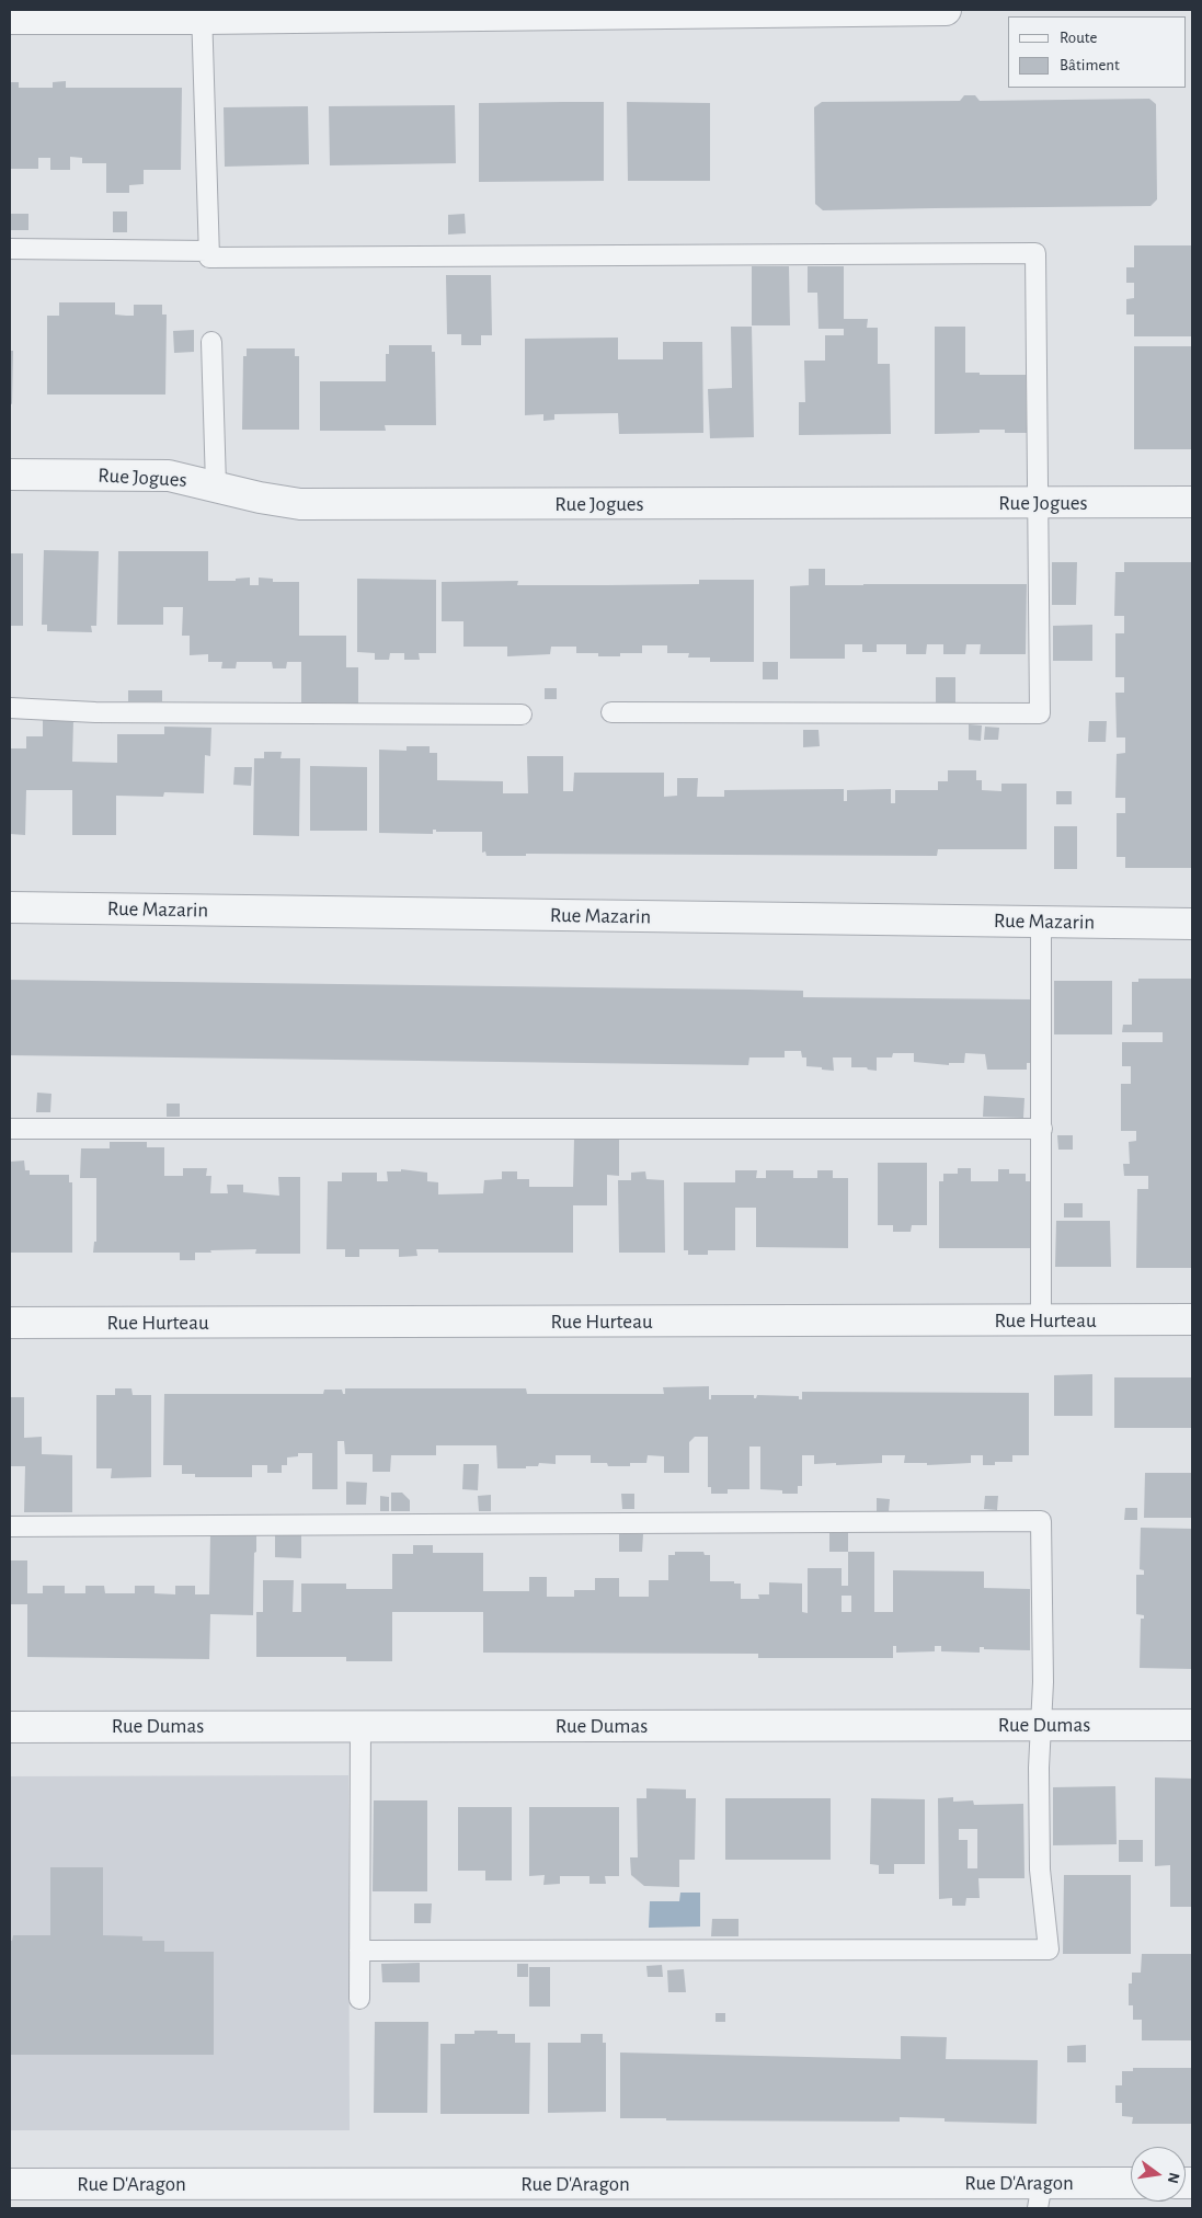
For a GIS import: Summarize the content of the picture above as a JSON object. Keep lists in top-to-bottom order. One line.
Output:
{"streets":{"street":["Rue Jogues","Rue Mazarin","Rue Hurteau","Rue Dumas","Rue D'Aragon"]},"legend":["Route","Bâtiment"],"north":"right"}
